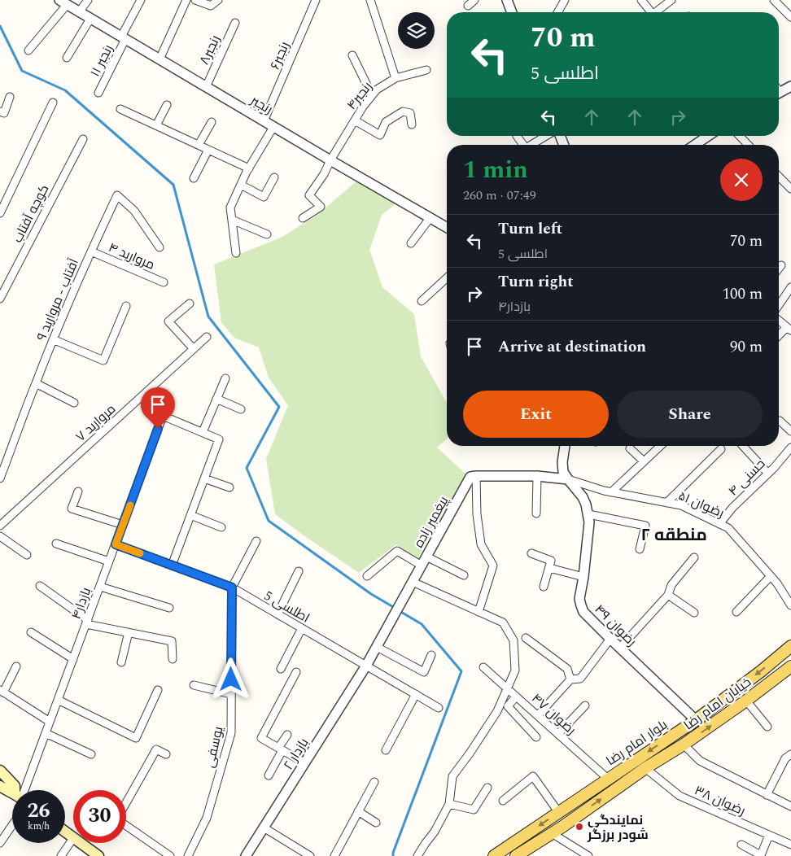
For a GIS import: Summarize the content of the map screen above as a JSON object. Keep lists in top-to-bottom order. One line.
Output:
{"streets":{"main road":["خیابان امام رضا","بلوار امام رضا"],"street":["رنجبر۸","رنجبر۶","رنجبر ۱۱","رنجبر۴","رنجبر","کوچه آفتاب","مروارید ۴","آفتاب - مروارید ۹","مروارید ۷","حسنی ۴","رضوان ۵۱","پیغمبر زاده","بازدار۴","اطلسی 5","رضوان ۴۹","رضوان ۴۷","یوسفی","بازدار ۲","رضوان ۳۸"]},"crossings":[["رنجبر۸","رنجبر"],["رنجبر۶","رنجبر"],["رنجبر ۱۱","رنجبر"],["رنجبر۴","رنجبر"],["مروارید ۴","آفتاب - مروارید ۹"],["حسنی ۴","رضوان ۵۱"],["رضوان ۵۱","رضوان ۴۹"],["پیغمبر زاده","اطلسی 5"],["پیغمبر زاده","بازدار ۲"],["بازدار۴","اطلسی 5"],["اطلسی 5","یوسفی"],["اطلسی 5","بازدار ۲"],["رضوان ۴۹","بلوار امام رضا"],["خیابان امام رضا","رضوان ۳۸"],["رضوان ۴۷","بلوار امام رضا"]],"one_way":["خیابان امام رضا","بلوار امام رضا"],"districts":["منطقه ۲"],"places":["نمایندگی شودر برزگر"],"page":{"turn":["70 m","اطلسی 5"],"heading":["1 min","260 m · 07:49"],"list":[{"name":"Turn left","note":"اطلسی 5","value":"70 m"},{"name":"Turn right","note":"بازدار۴","value":"100 m"},{"name":"Arrive at destination","value":"90 m"}],"buttons":["Exit","Share"],"speed":"26 km/h","limit":"30"}}
